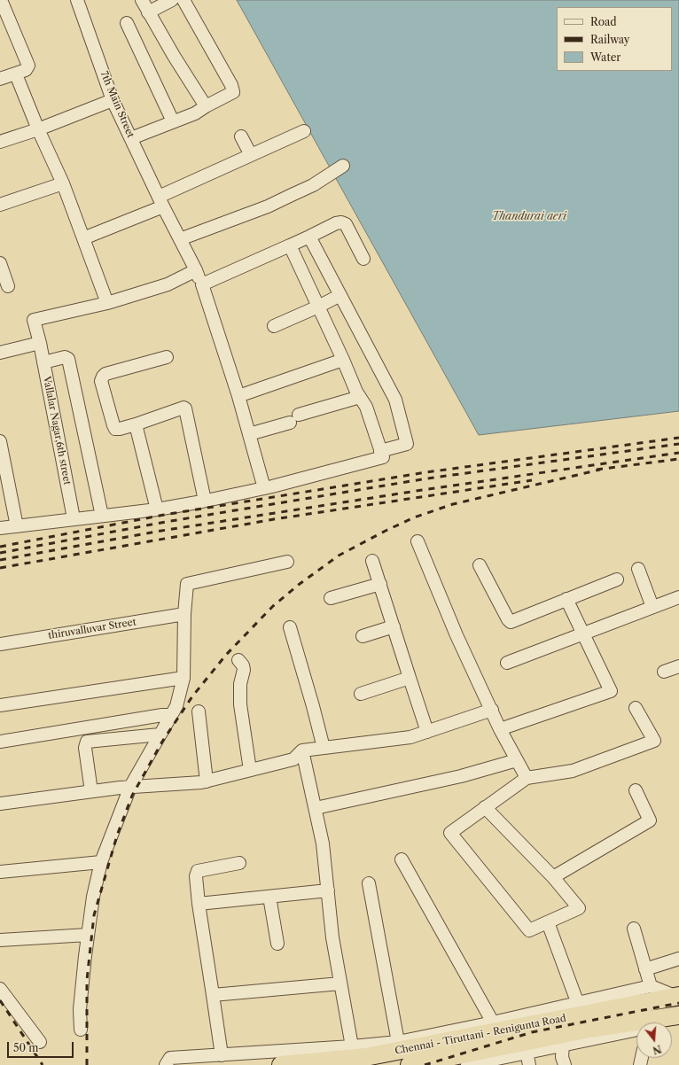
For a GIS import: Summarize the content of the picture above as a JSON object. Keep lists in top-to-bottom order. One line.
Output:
{"streets":{"highway":["Chennai - Tiruttani - Renigunta Road"],"street":["7th Main Street","Vallalar Nagar,6th street","thiruvalluvar Street"]},"water":["Thandurai aeri"],"legend":["Road","Railway","Water"],"scale_bar":"50 m","north":"bottom"}
